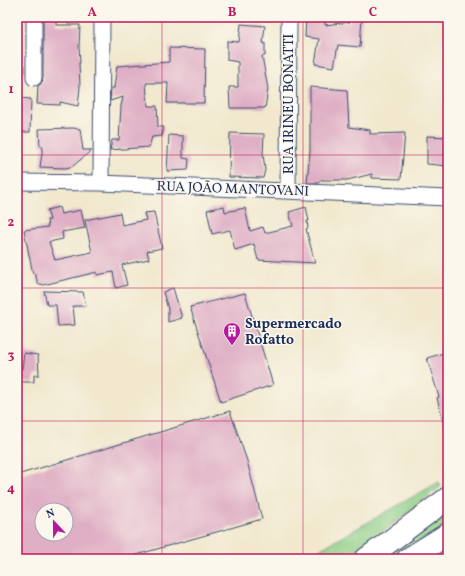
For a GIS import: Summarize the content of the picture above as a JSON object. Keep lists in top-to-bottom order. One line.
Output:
{"streets":{"street":["RUA IRINEU BONATTI","RUA JOÃO MANTOVANI"]},"crossings":[["RUA IRINEU BONATTI","RUA JOÃO MANTOVANI"]],"places":{"building":["Supermercado Rofatto"]},"north":"top","grid":{"columns":["A","B","C"],"rows":["1","2","3","4"]}}
